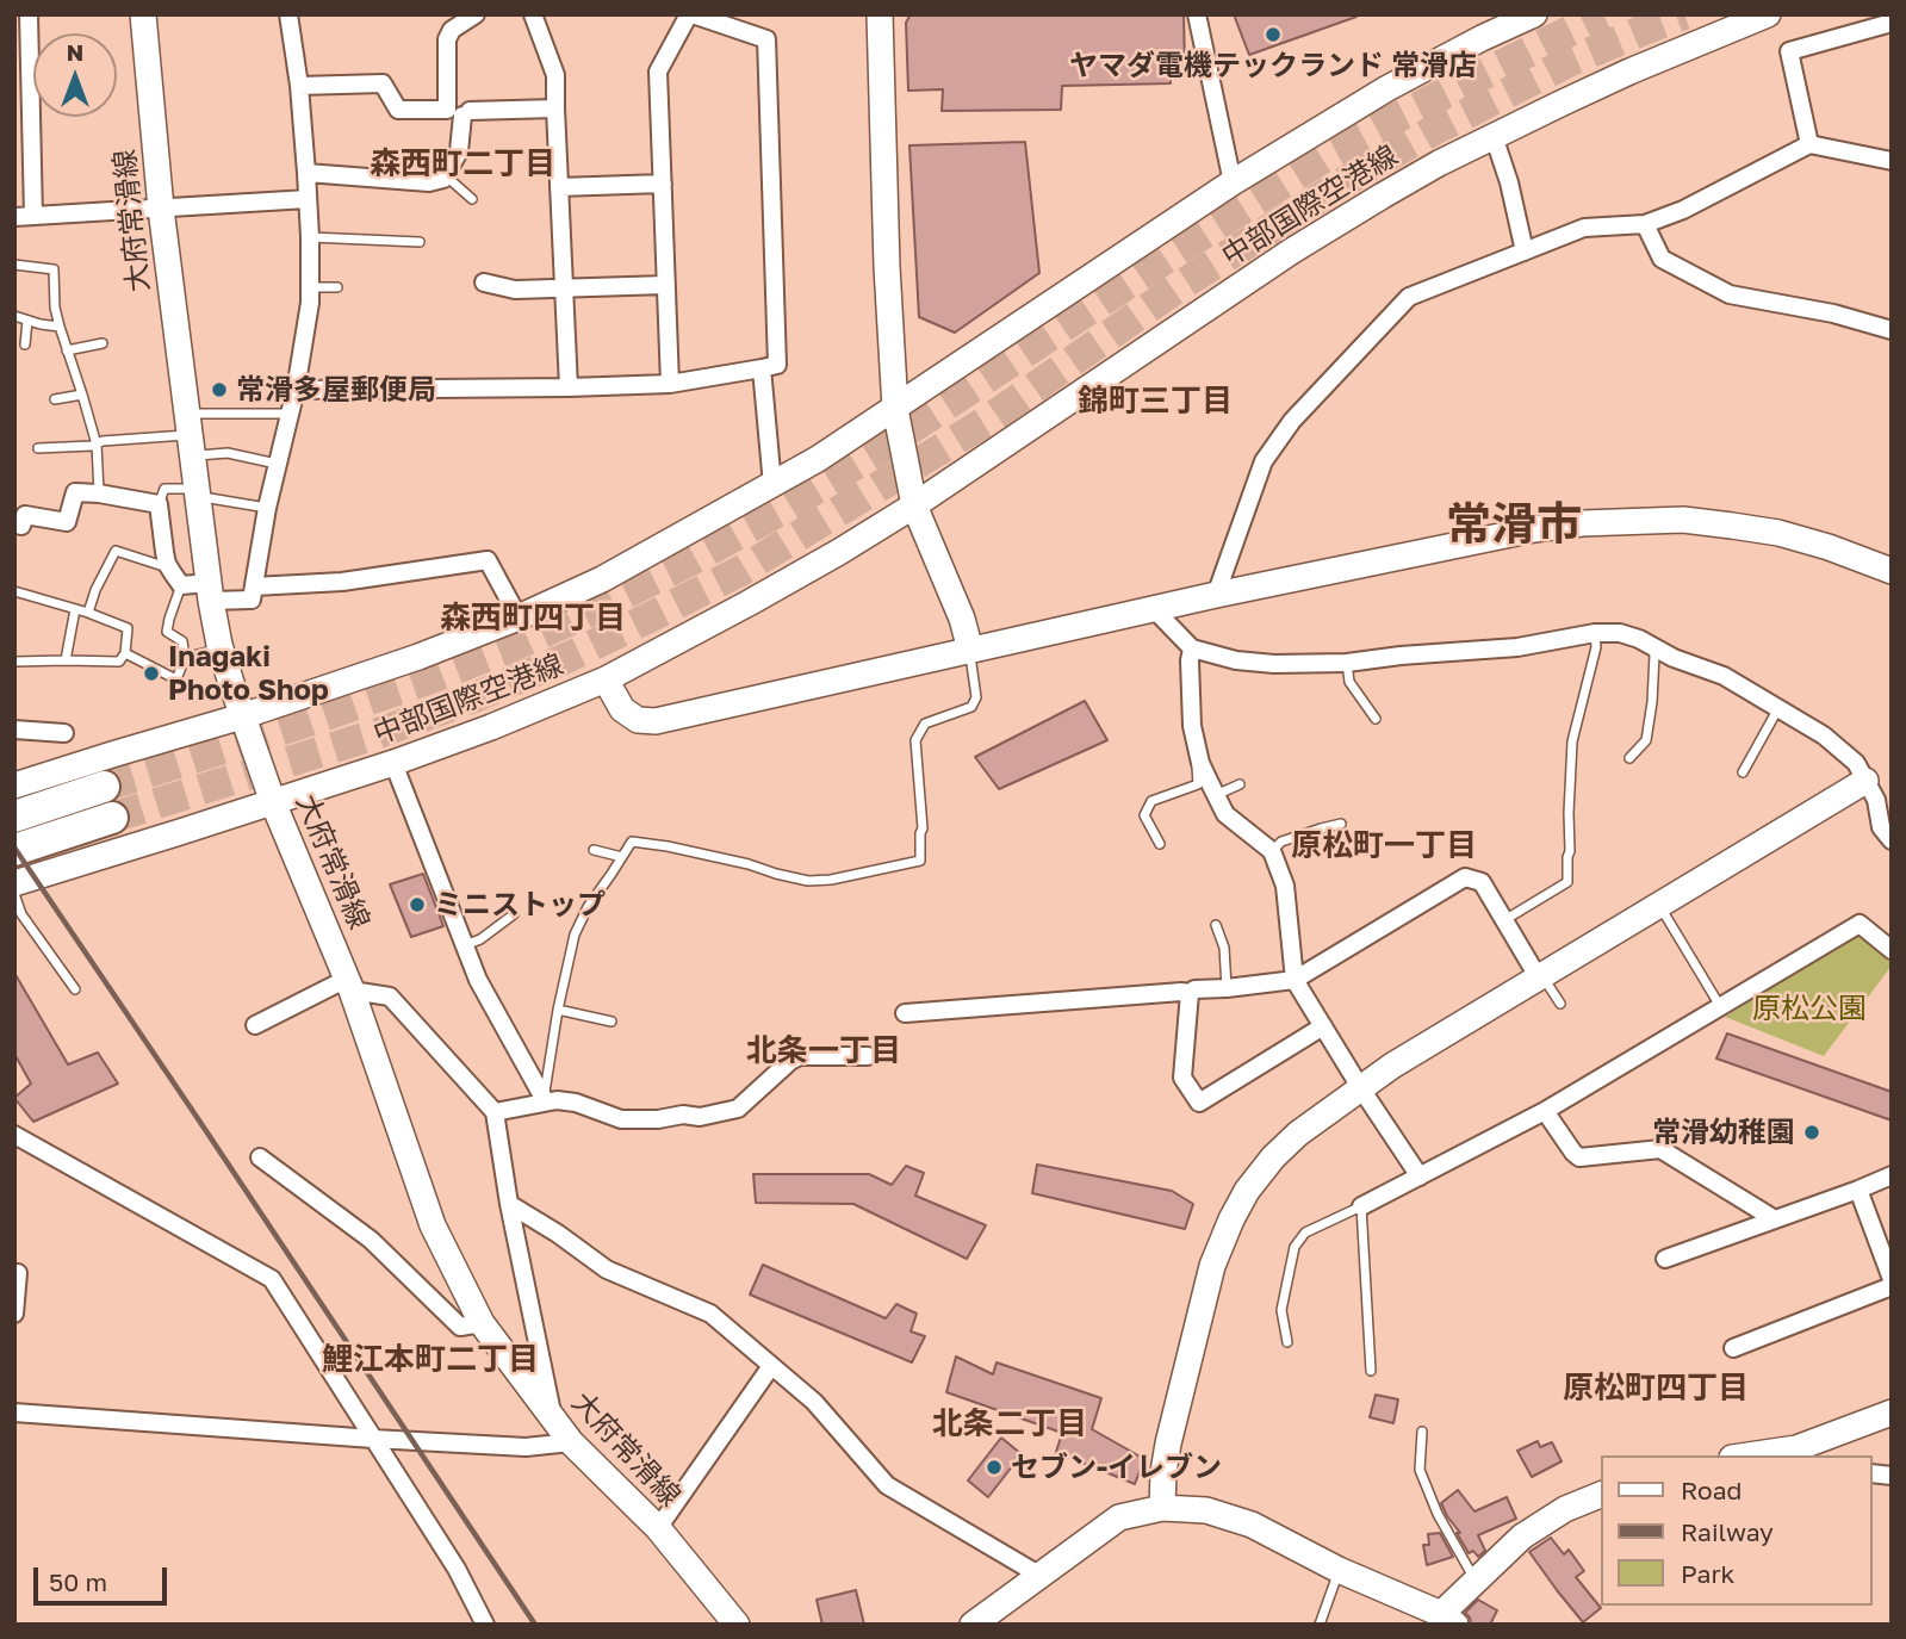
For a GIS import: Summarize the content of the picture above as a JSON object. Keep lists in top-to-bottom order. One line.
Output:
{"streets":{"main road":["中部国際空港線","大府常滑線"]},"crossings":[["中部国際空港線","大府常滑線"]],"districts":["森西町二丁目","錦町三丁目","常滑市","森西町四丁目","原松町一丁目","北条一丁目","鯉江本町二丁目","原松町四丁目","北条二丁目"],"parks":["原松公園"],"places":["ヤマダ電機テックランド 常滑店","常滑多屋郵便局","Inagaki Photo Shop","ミニストップ","常滑幼稚園","セブン-イレブン"],"legend":["Road","Railway","Park"],"scale_bar":"50 m","north":"top"}
